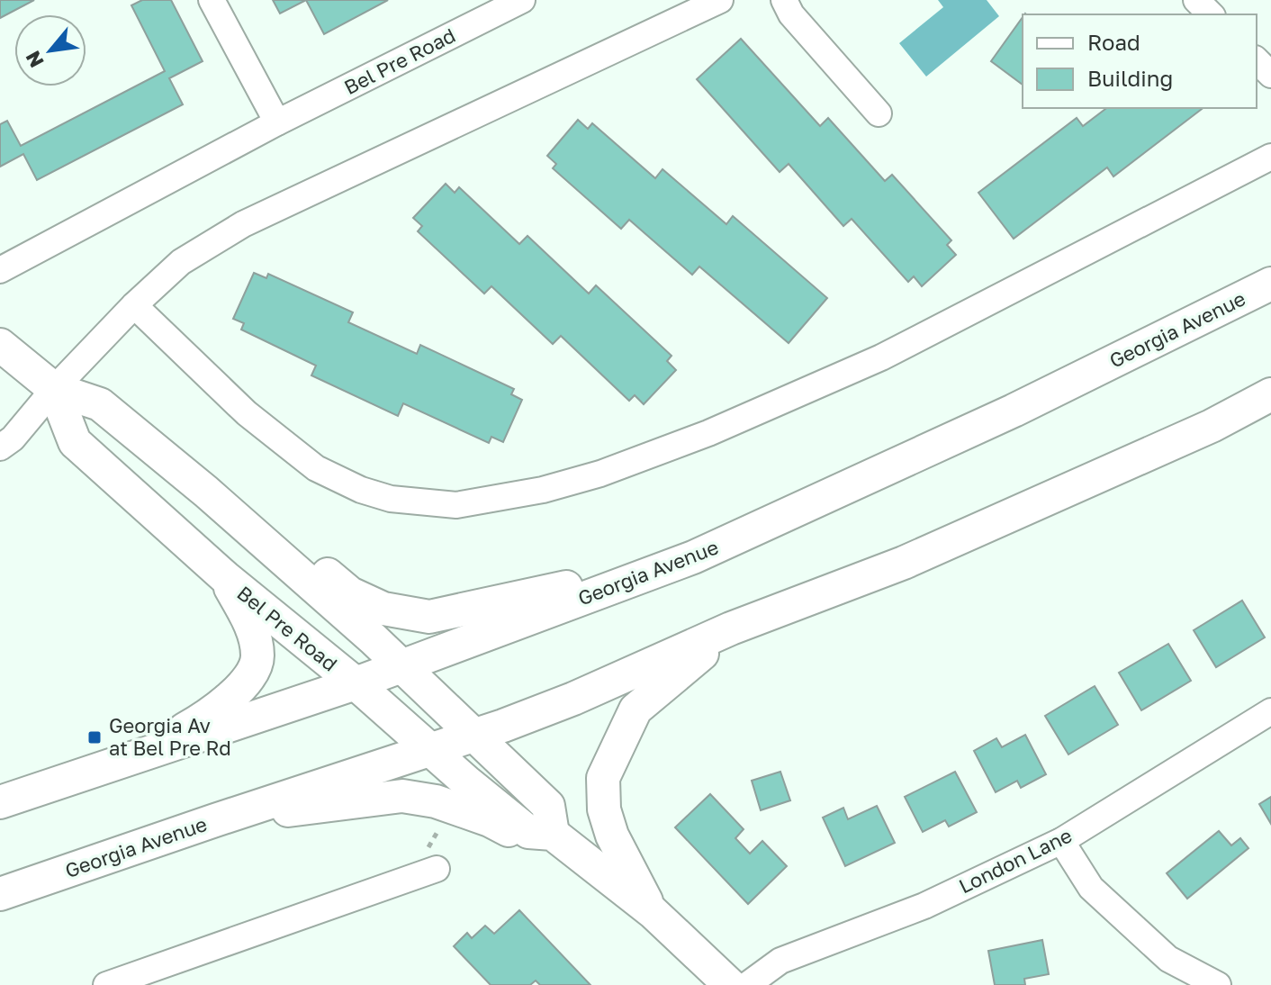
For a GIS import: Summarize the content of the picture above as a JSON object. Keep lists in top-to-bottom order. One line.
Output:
{"streets":{"main road":["Bel Pre Road","Georgia Avenue"],"street":["London Lane"]},"crossings":[["Bel Pre Road","Georgia Avenue"]],"places":{"transit":["Georgia Av at Bel Pre Rd"]},"legend":["Road","Building"],"north":"bottom left"}
